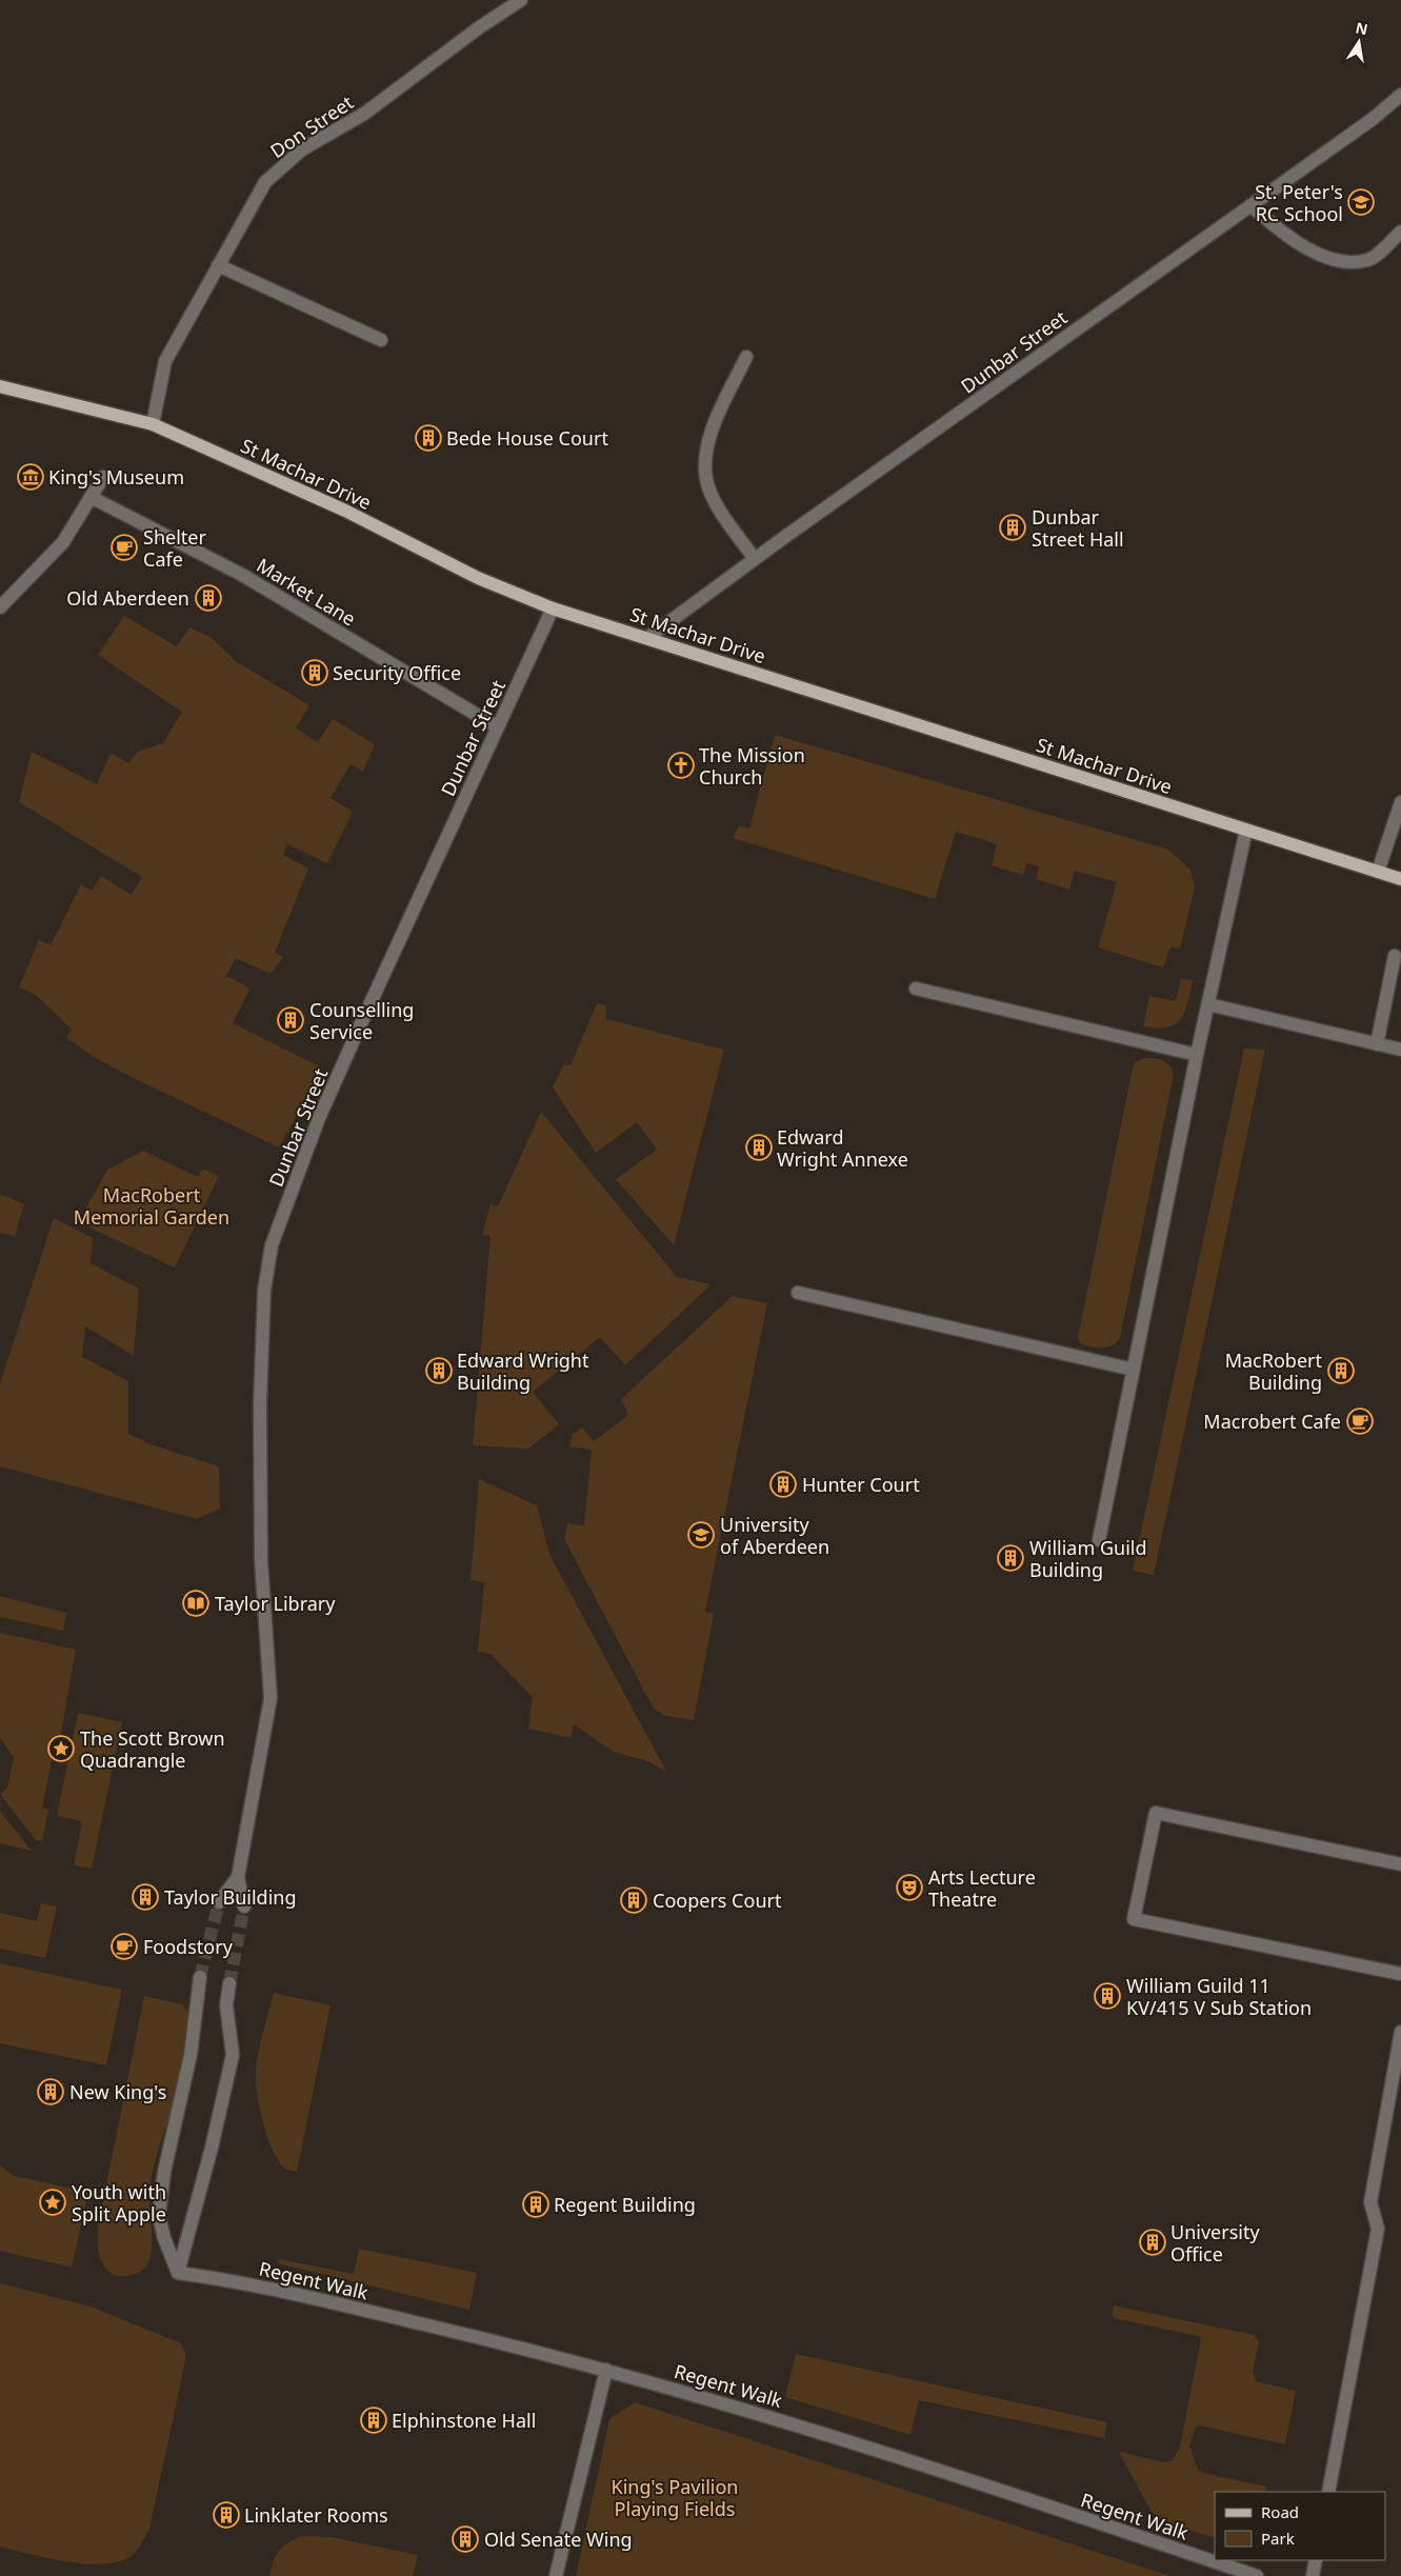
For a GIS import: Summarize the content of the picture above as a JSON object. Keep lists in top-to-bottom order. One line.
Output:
{"streets":{"main road":["St Machar Drive"],"street":["Don Street","Dunbar Street","Market Lane","Regent Walk"]},"crossings":[["Don Street","St Machar Drive"],["Dunbar Street","St Machar Drive"],["Dunbar Street","Market Lane"]],"parks":["MacRobert Memorial Garden","King's Pavilion Playing Fields"],"places":{"school or university":["St. Peter's RC School","University of Aberdeen"],"building":["Bede House Court","Dunbar Street Hall","Old Aberdeen","Security Office","Counselling Service","Edward Wright Annexe","Edward Wright Building","MacRobert Building","Hunter Court","William Guild Building","Taylor Building","Coopers Court","William Guild 11 KV/415 V Sub Station","New King's","Regent Building","University Office","Elphinstone Hall","Linklater Rooms","Old Senate Wing"],"museum":["King's Museum"],"cafe":["Shelter Cafe","Macrobert Cafe","Foodstory"],"church":["The Mission Church"],"library":["Taylor Library"],"place":["The Scott Brown Quadrangle","Youth with Split Apple"],"theatre":["Arts Lecture Theatre"]},"legend":["Road","Park"],"north":"top"}
